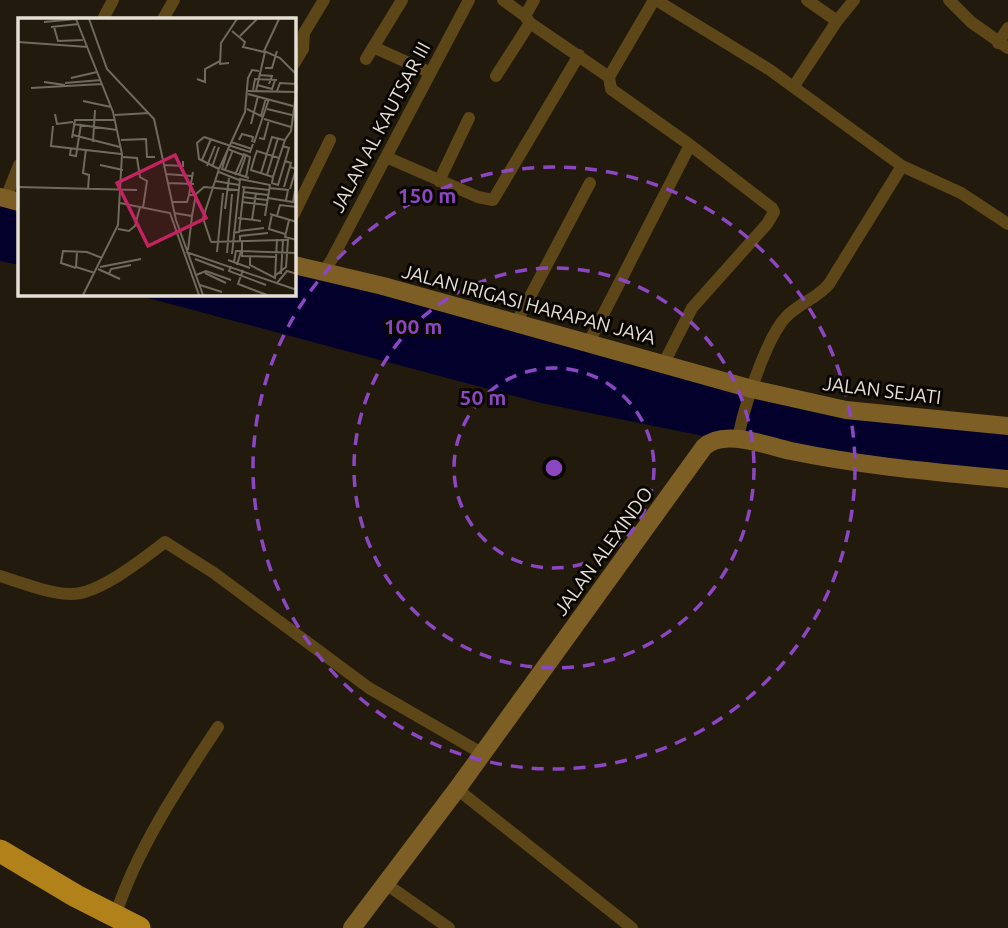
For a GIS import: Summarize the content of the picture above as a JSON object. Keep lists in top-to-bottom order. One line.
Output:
{"streets":{"street":["JALAN AL KAUTSAR III","JALAN IRIGASI HARAPAN JAYA","JALAN SEJATI","JALAN ALEXINDO"]},"crossings":[["JALAN AL KAUTSAR III","JALAN IRIGASI HARAPAN JAYA"],["JALAN IRIGASI HARAPAN JAYA","JALAN SEJATI"]],"rings":["150 m","100 m","50 m"]}
